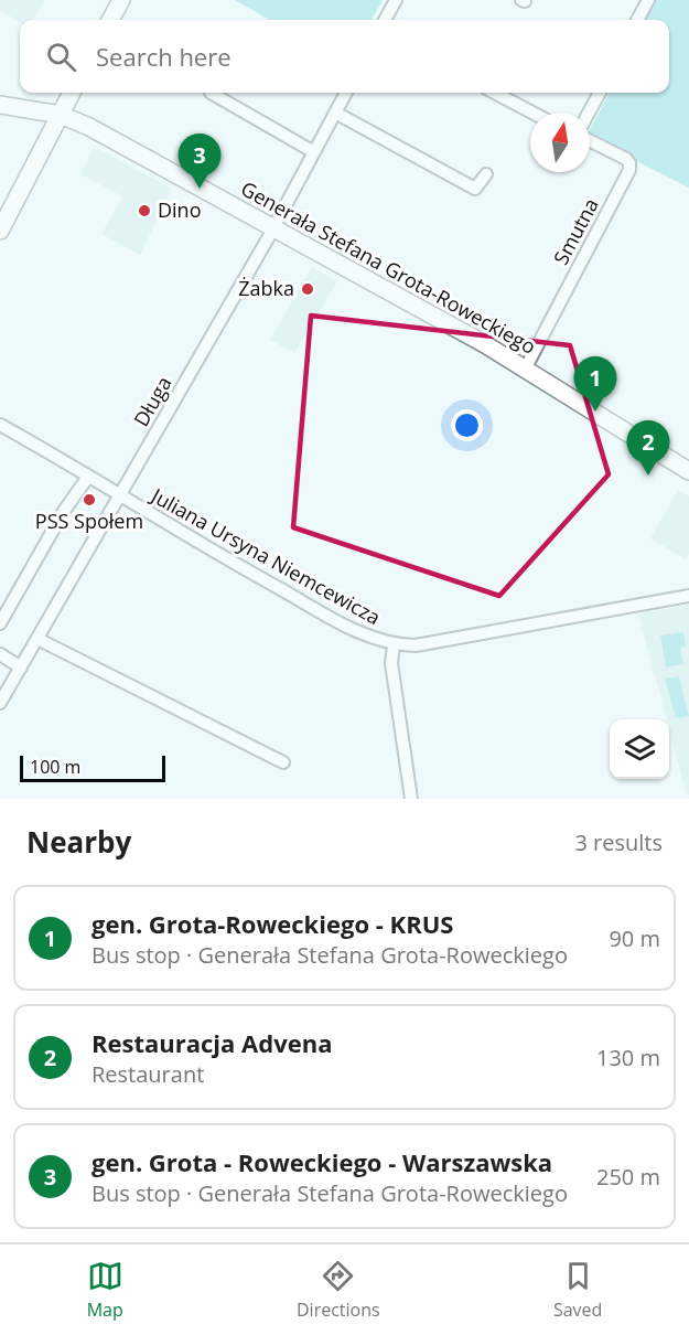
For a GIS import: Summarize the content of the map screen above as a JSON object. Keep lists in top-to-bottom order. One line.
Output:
{"streets":{"street":["Smutna","Generała Stefana Grota-Roweckiego","Długa","Juliana Ursyna Niemcewicza"]},"crossings":[["Smutna","Generała Stefana Grota-Roweckiego"],["Generała Stefana Grota-Roweckiego","Długa"],["Długa","Juliana Ursyna Niemcewicza"]],"places":["Dino","Żabka","PSS Społem"],"scale_bar":"100 m","north":"top","page":{"search":"Search here","pins":["3","1","2"],"scale":"100 m","heading":["Nearby","3 results"],"list":[{"mark":"1","name":"gen. Grota-Roweckiego - KRUS","note":"Bus stop · Generała Stefana Grota-Roweckiego","value":"90 m"},{"mark":"2","name":"Restauracja Advena","note":"Restaurant","value":"130 m"},{"mark":"3","name":"gen. Grota - Roweckiego - Warszawska","note":"Bus stop · Generała Stefana Grota-Roweckiego","value":"250 m"}],"nav":["Map","Directions","Saved"]}}
